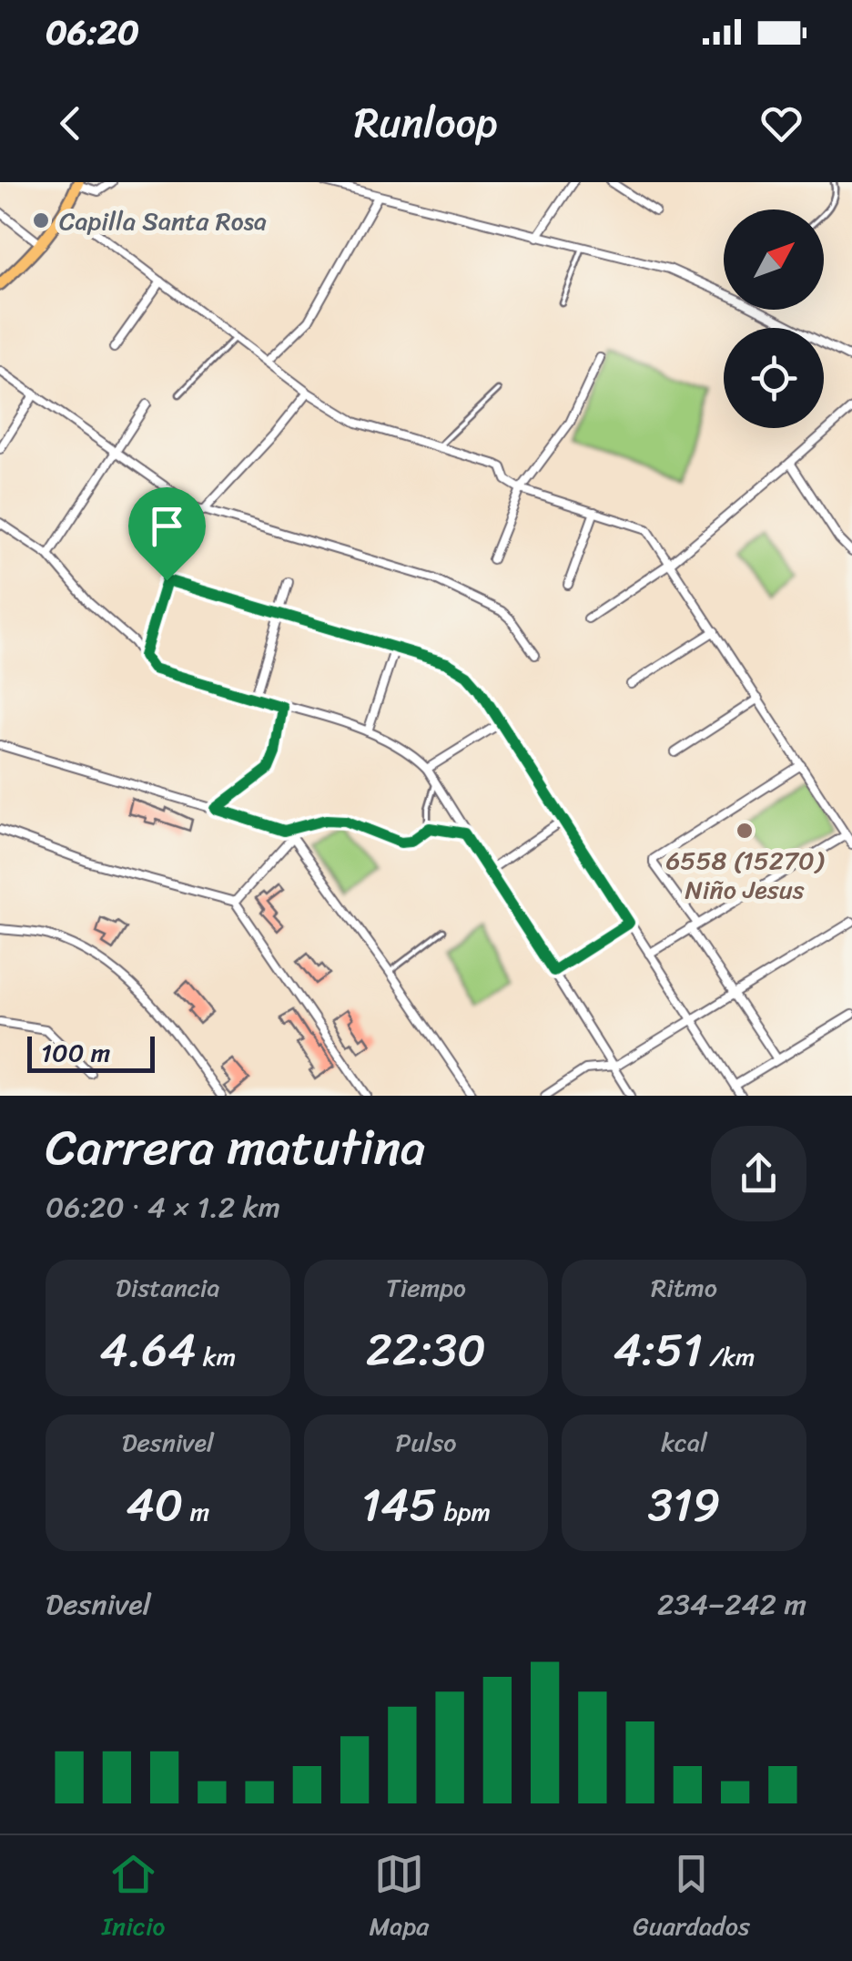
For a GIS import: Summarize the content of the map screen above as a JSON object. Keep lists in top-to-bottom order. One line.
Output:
{"places":["Capilla Santa Rosa","6558 (15270) Niño Jesus"],"scale_bar":"100 m","north":"top right","page":{"status":"06:20","header":"Runloop","scale":"100 m","heading":["Carrera matutina","06:20 · 4 × 1.2 km"],"stats":[["Distancia","4.64 km"],["Tiempo","22:30"],["Ritmo","4:51 /km"],["Desnivel","40 m"],["Pulso","145 bpm"],["kcal","319"]],"chart":["Desnivel","234–242 m"],"tabs":["Inicio","Mapa","Guardados"]}}
